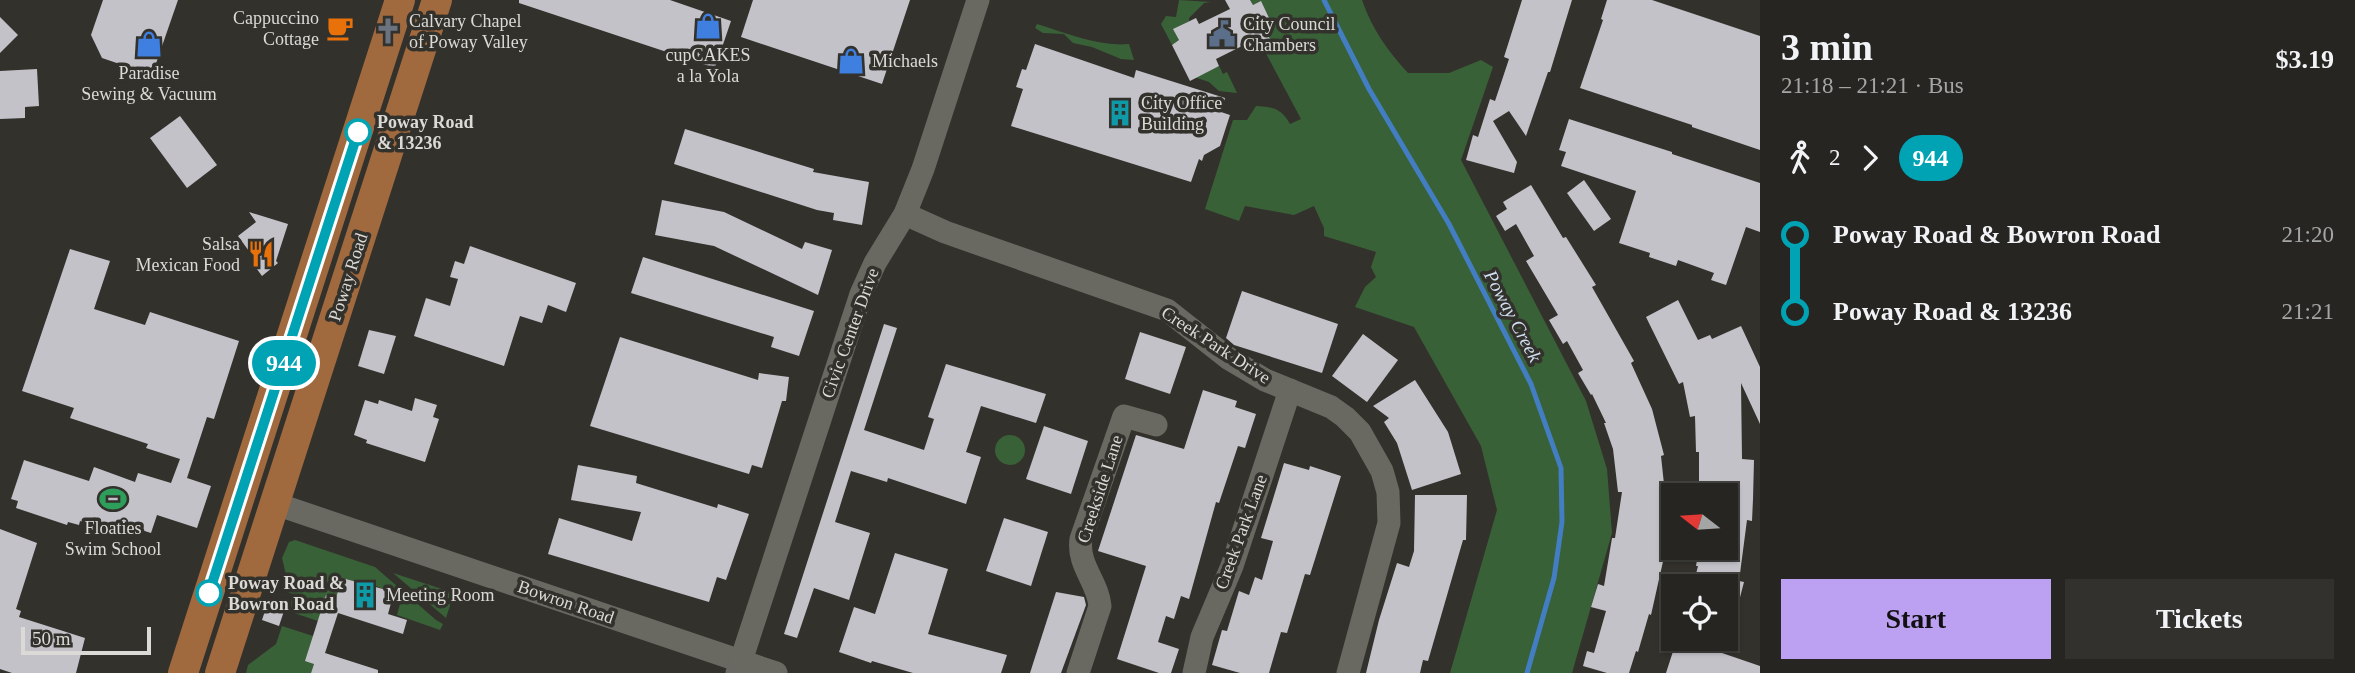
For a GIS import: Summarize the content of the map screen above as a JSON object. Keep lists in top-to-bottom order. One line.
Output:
{"streets":{"main road":["Poway Road"],"street":["Civic Center Drive","Creek Park Drive","Creekside Lane","Creek Park Lane","Bowron Road"]},"crossings":[["Poway Road","Bowron Road"],["Civic Center Drive","Creek Park Drive"],["Civic Center Drive","Bowron Road"],["Creek Park Drive","Creek Park Lane"]],"water":["Poway Creek"],"places":{"shop":["cupCAKES a la Yola","Paradise Sewing & Vacuum","Michaels"],"cafe":["Cappuccino Cottage"],"church":["Calvary Chapel of Poway Valley"],"public building":["City Council Chambers"],"building":["City Office Building","Meeting Room"],"other":["Poway Road & 13236","Poway Road & Bowron Road"],"restaurant":["Salsa Mexican Food"],"sports":["Floaties Swim School"]},"lines":["bus line 944"],"scale_bar":"50 m","north":"left","page":{"on_map":"944","heading":["3 min","21:18 – 21:21 · Bus","$3.19"],"legs":["2","944"],"list":[{"name":"Poway Road & Bowron Road","value":"21:20"},{"name":"Poway Road & 13236","value":"21:21"}],"buttons":["Start","Tickets"],"scale":"50 m"}}
